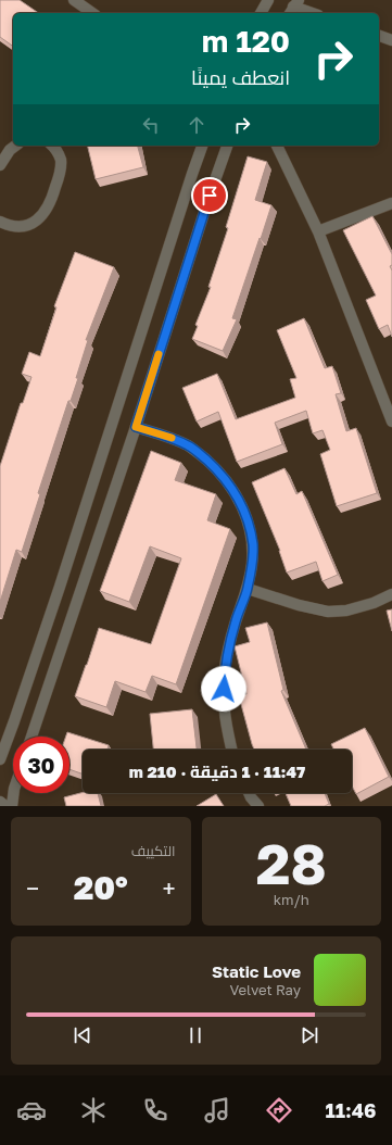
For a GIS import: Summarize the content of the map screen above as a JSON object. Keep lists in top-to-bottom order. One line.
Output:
{"page":{"turn":["120 m","انعطف يمينًا"],"limit":"30","trip":"11:47 · 1 دقيقة · 210 m","tile":[["28","km/h"],"التكييف"],"heat":["−","20°","+"],"song":["Static Love","Velvet Ray"],"tabs":"11:46"}}
